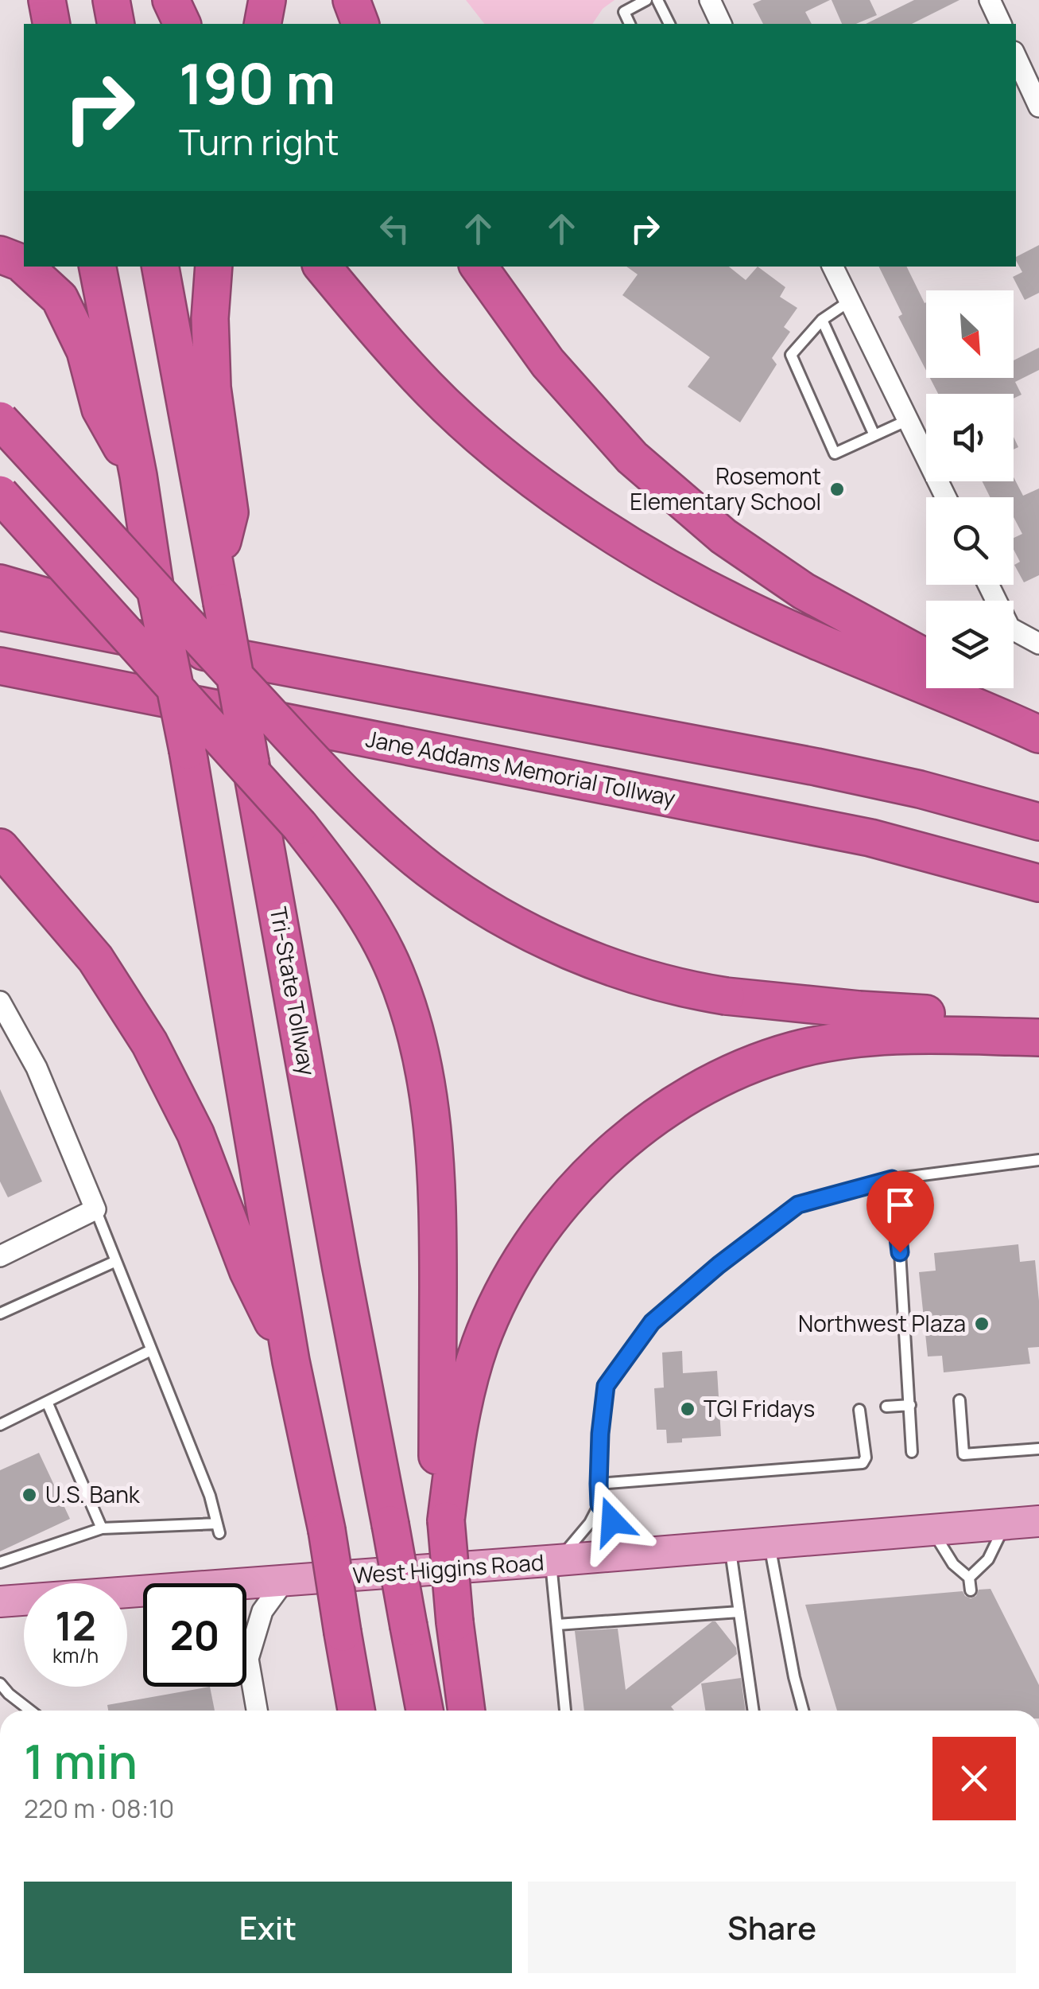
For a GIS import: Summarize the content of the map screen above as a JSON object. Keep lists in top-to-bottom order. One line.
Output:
{"streets":{"highway":["Jane Addams Memorial Tollway","Tri-State Tollway"],"main road":["West Higgins Road"]},"places":["Rosemont Elementary School","Northwest Plaza","TGI Fridays","U.S. Bank"],"north":"bottom right","page":{"turn":["190 m","Turn right"],"speed":"12 km/h","limit":"20","heading":["1 min","220 m · 08:10"],"buttons":["Exit","Share"]}}
